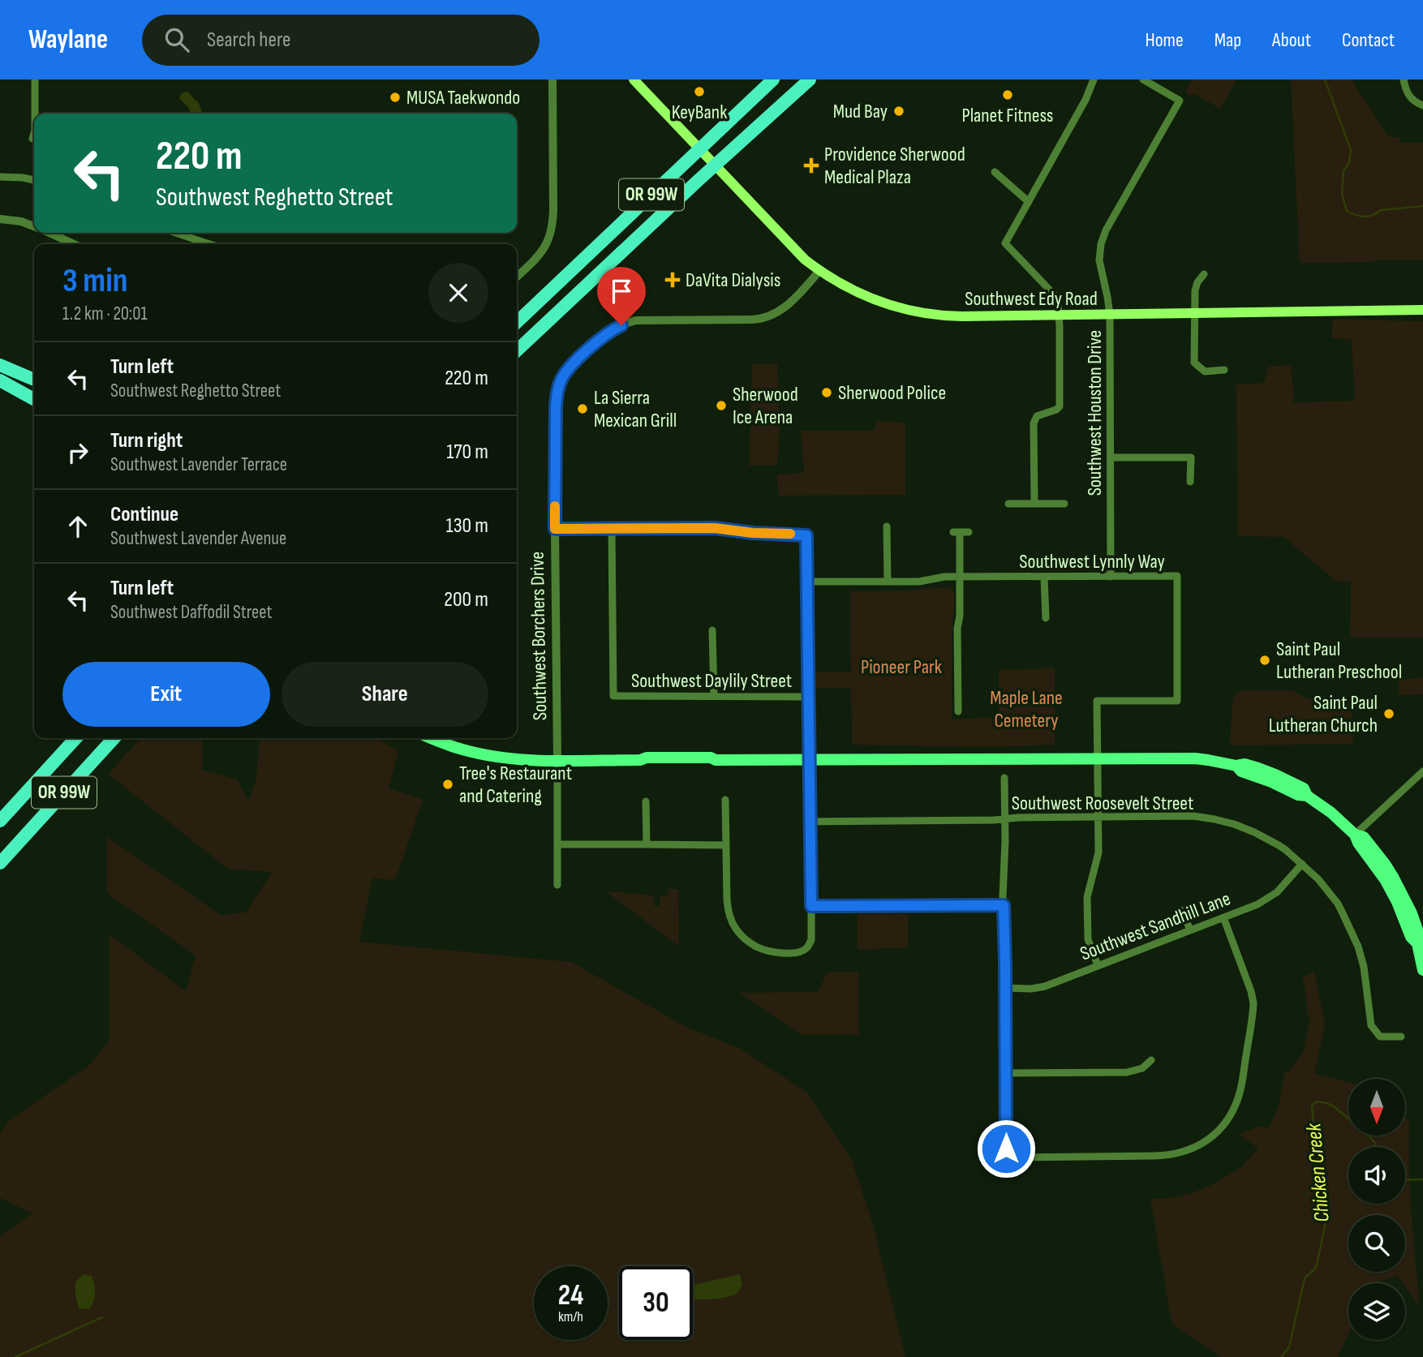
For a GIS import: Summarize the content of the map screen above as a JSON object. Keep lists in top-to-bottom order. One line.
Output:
{"streets":{"highway":["OR 99W"],"main road":["Southwest Edy Road"],"street":["Southwest Houston Drive","Southwest Lynnly Way","Southwest Borchers Drive","Southwest Daylily Street","Southwest Roosevelt Street","Southwest Sandhill Lane"]},"crossings":[["OR 99W","Southwest Edy Road"],["Southwest Edy Road","Southwest Houston Drive"],["Southwest Edy Road","Southwest Borchers Drive"],["Southwest Houston Drive","Southwest Lynnly Way"],["Southwest Lynnly Way","Southwest Roosevelt Street"],["Southwest Lynnly Way","Southwest Sandhill Lane"],["Southwest Roosevelt Street","Southwest Sandhill Lane"]],"water":["Chicken Creek"],"parks":["Pioneer Park","Maple Lane Cemetery"],"places":{"other":["KeyBank","Planet Fitness","MUSA Taekwondo","Mud Bay","Sherwood Police","Sherwood Ice Arena","La Sierra Mexican Grill","Saint Paul Lutheran Preschool","Saint Paul Lutheran Church","Tree's Restaurant and Catering"],"health":["Providence Sherwood Medical Plaza","DaVita Dialysis"]},"north":"bottom","page":{"header":"Waylane","search":"Search here","nav":["Home","Map","About","Contact"],"turn":["220 m","Southwest Reghetto Street"],"heading":["3 min","1.2 km · 20:01"],"list":[{"name":"Turn left","note":"Southwest Reghetto Street","value":"220 m"},{"name":"Turn right","note":"Southwest Lavender Terrace","value":"170 m"},{"name":"Continue","note":"Southwest Lavender Avenue","value":"130 m"},{"name":"Turn left","note":"Southwest Daffodil Street","value":"200 m"}],"buttons":["Exit","Share"],"speed":"24 km/h","limit":"30"}}
